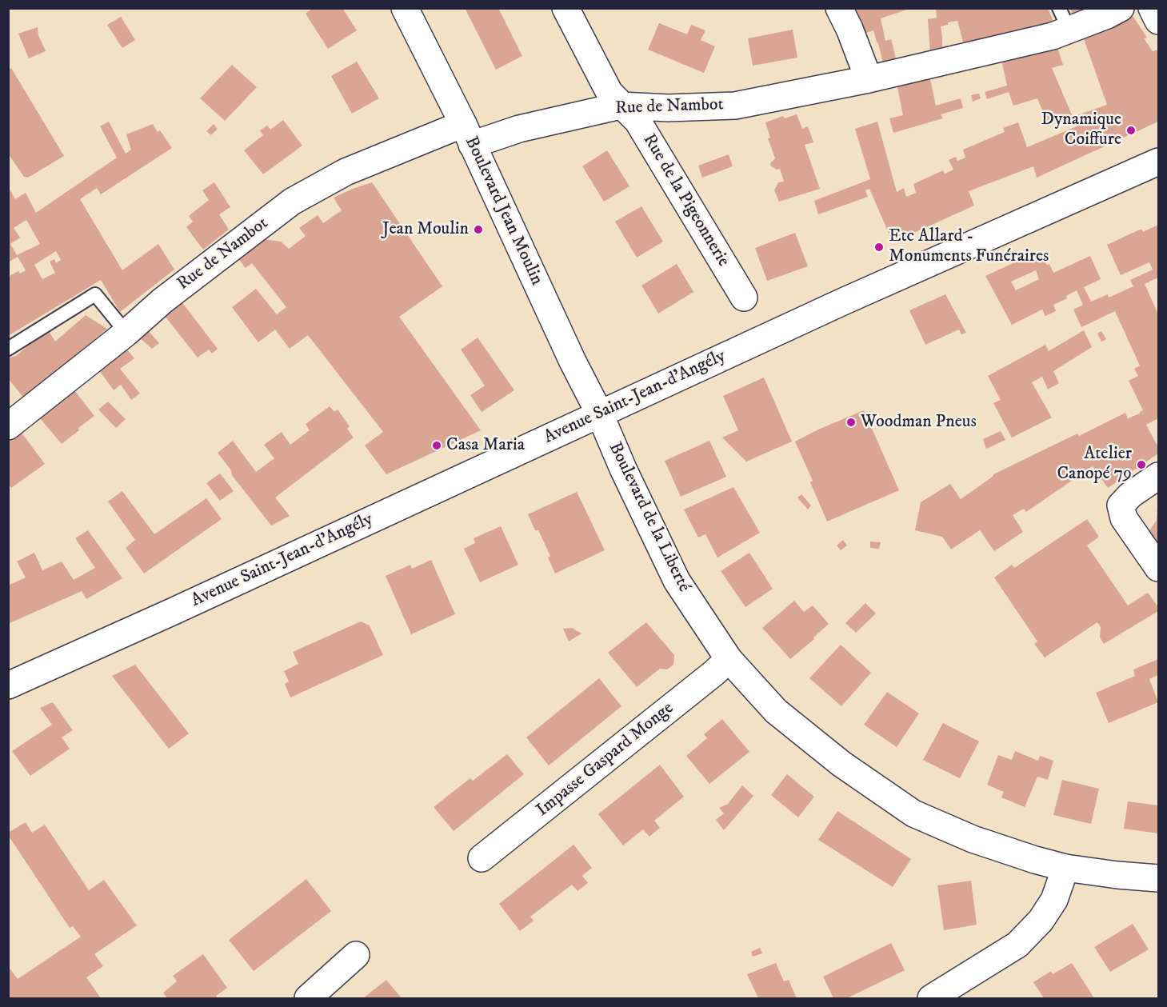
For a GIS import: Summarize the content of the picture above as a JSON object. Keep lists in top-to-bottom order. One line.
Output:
{"streets":{"street":["Rue de Nambot","Rue de la Pigeonnerie","Boulevard Jean Moulin","Avenue Saint-Jean-d'Angély","Boulevard de la Liberté","Impasse Gaspard Monge"]},"crossings":[["Rue de Nambot","Rue de la Pigeonnerie"],["Rue de Nambot","Boulevard Jean Moulin"],["Boulevard Jean Moulin","Avenue Saint-Jean-d'Angély"],["Boulevard Jean Moulin","Boulevard de la Liberté"],["Avenue Saint-Jean-d'Angély","Boulevard de la Liberté"],["Boulevard de la Liberté","Impasse Gaspard Monge"]],"places":["Dynamique Coiffure","Jean Moulin","Etc Allard - Monuments Funéraires","Woodman Pneus","Casa Maria","Atelier Canopé 79"]}
